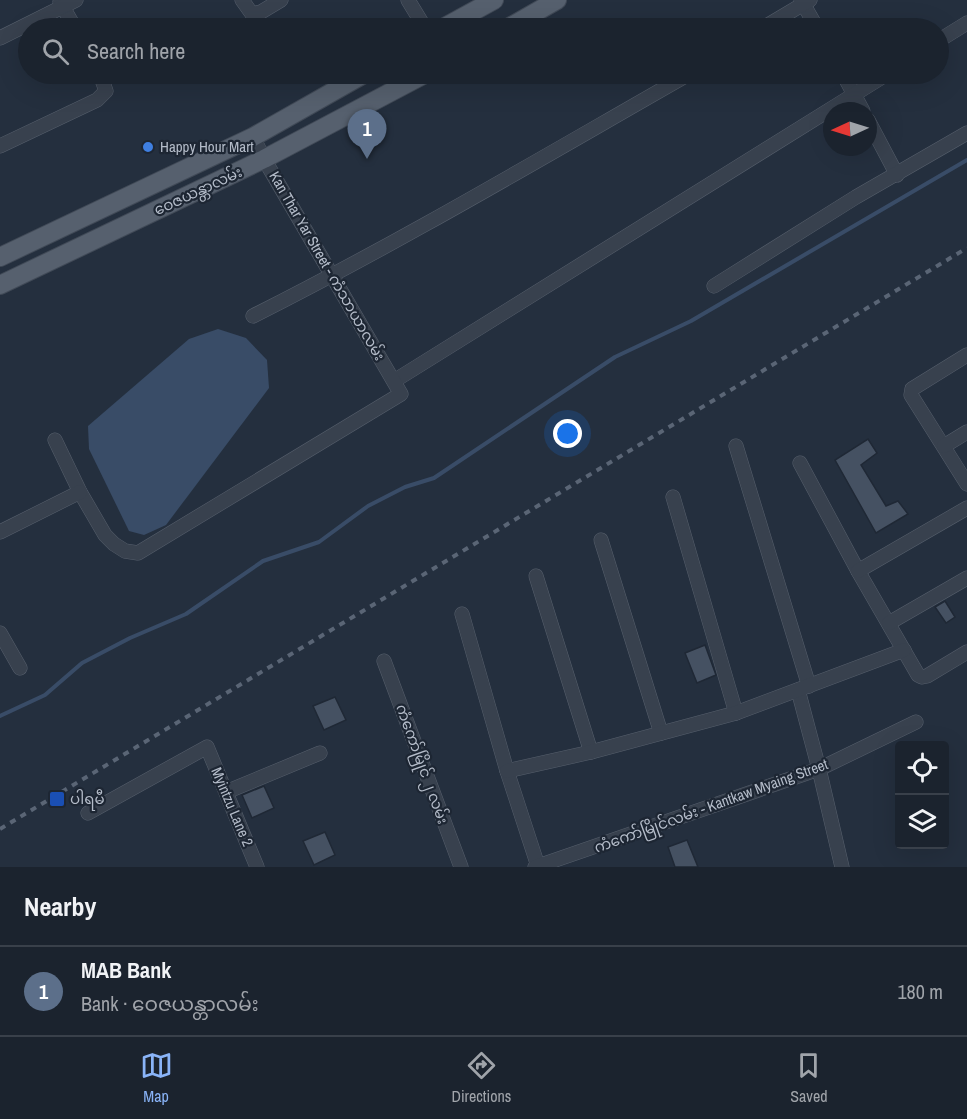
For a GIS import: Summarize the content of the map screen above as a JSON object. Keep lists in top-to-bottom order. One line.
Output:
{"streets":{"main road":["ဝေဇယန္တာလမ်း"],"street":["Kan Thar Yar Street - ကံသာယာလမ်း","ကံကော်မြိုင် ၂ လမ်း","ကံကော်မြိုင်လမ်း - Kantkaw Myaing Street","Myintzu Lane 2"]},"crossings":[["ဝေဇယန္တာလမ်း","Kan Thar Yar Street - ကံသာယာလမ်း"]],"places":{"other":["Happy Hour Mart"],"transit":["ပါရမီ"]},"north":"left","page":{"search":"Search here","pins":"1","heading":"Nearby","list":[{"mark":"1","name":"MAB Bank","note":"Bank · ဝေဇယန္တာလမ်း","value":"180 m"}],"nav":["Map","Directions","Saved"]}}
